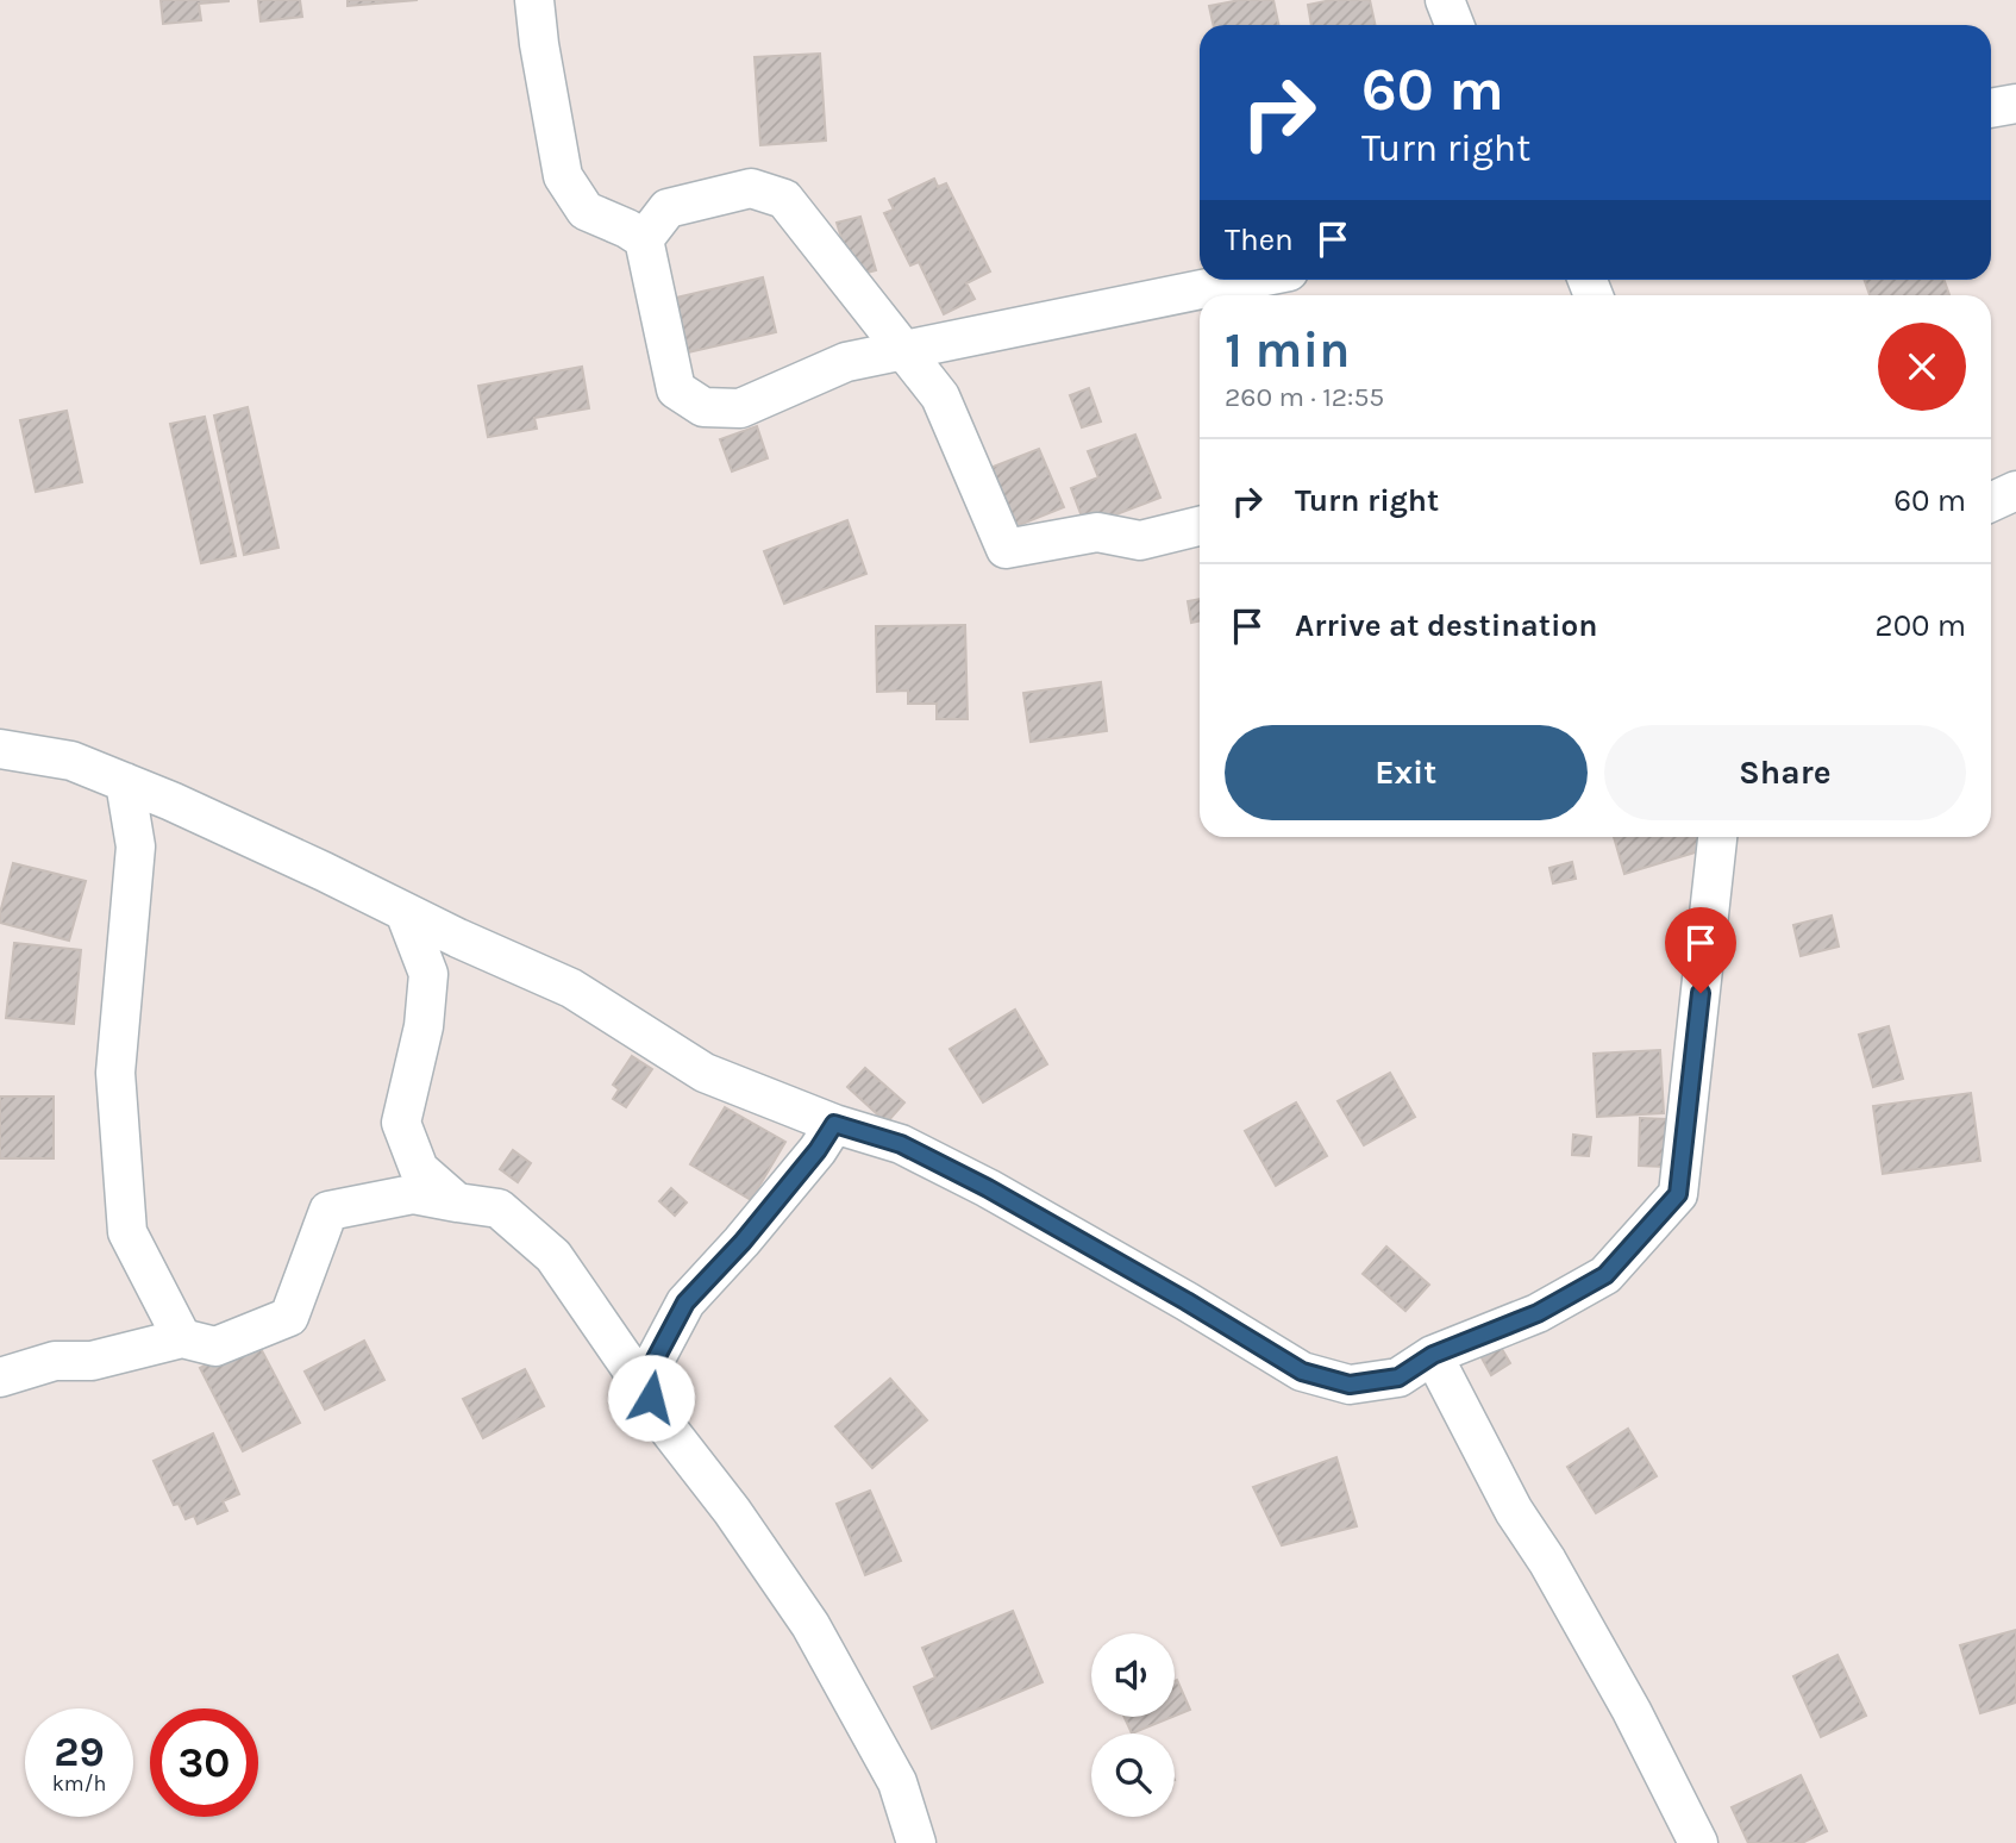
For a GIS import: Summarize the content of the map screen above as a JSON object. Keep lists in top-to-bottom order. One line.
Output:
{"page":{"turn":["60 m","Turn right"],"then":"Then","heading":["1 min","260 m · 12:55"],"list":[{"name":"Turn right","value":"60 m"},{"name":"Arrive at destination","value":"200 m"}],"buttons":["Exit","Share"],"speed":"29 km/h","limit":"30"}}
